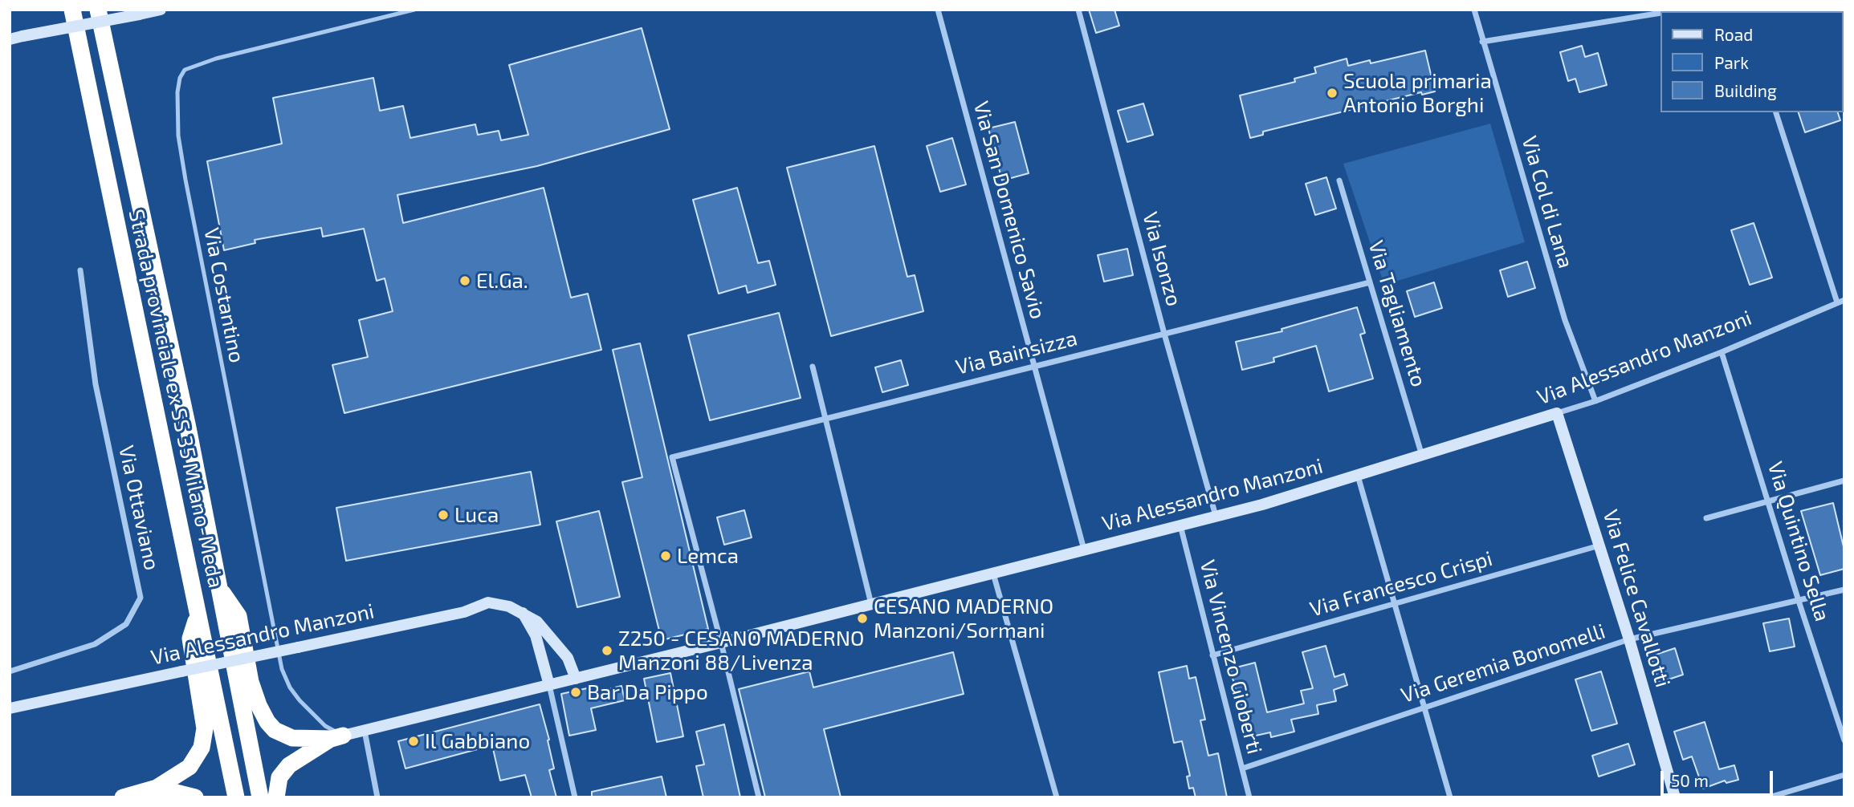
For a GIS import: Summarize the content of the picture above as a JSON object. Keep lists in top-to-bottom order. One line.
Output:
{"streets":{"highway":["Strada provinciale ex SS 35 Milano-Meda"],"street":["Via Col di Lana","Via San Domenico Savio","Via Isonzo","Via Tagliamento","Via Bainsizza","Via Alessandro Manzoni","Via Ottaviano","Via Quintino Sella","Via Francesco Crispi","Via Felice Cavallotti","Via Vincenzo Gioberti","Via Geremia Bonomelli"],"lane":["Via Costantino"]},"crossings":[["Via Col di Lana","Via Alessandro Manzoni"],["Via San Domenico Savio","Via Bainsizza"],["Via San Domenico Savio","Via Alessandro Manzoni"],["Via Isonzo","Via Bainsizza"],["Via Isonzo","Via Alessandro Manzoni"],["Via Costantino","Via Alessandro Manzoni"],["Via Tagliamento","Via Bainsizza"],["Via Tagliamento","Via Alessandro Manzoni"],["Via Bainsizza","Via Alessandro Manzoni"],["Via Alessandro Manzoni","Via Quintino Sella"],["Via Alessandro Manzoni","Via Felice Cavallotti"],["Via Alessandro Manzoni","Via Vincenzo Gioberti"],["Via Quintino Sella","Via Geremia Bonomelli"],["Via Francesco Crispi","Via Felice Cavallotti"],["Via Francesco Crispi","Via Vincenzo Gioberti"],["Via Felice Cavallotti","Via Geremia Bonomelli"],["Via Vincenzo Gioberti","Via Geremia Bonomelli"]],"places":["Scuola primaria Antonio Borghi","El.Ga.","Luca","Lemca","CESANO MADERNO Manzoni/Sormani","Z250 - CESANO MADERNO Manzoni 88/Livenza","Bar Da Pippo","Il Gabbiano"],"legend":["Road","Park","Building"],"scale_bar":"50 m"}
